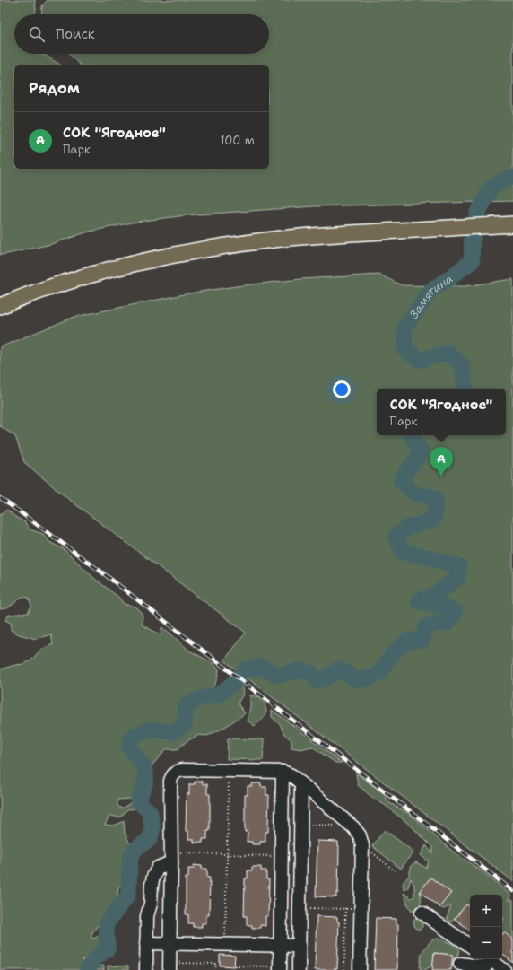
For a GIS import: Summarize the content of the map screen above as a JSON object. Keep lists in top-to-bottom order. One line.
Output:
{"water":["Замятина"],"page":{"search":"Поиск","heading":"Рядом","list":[{"mark":"A","name":"СОК \"Ягодное\"","note":"Парк","value":"100 m"}],"popup":["СОК \"Ягодное\"","Парк"],"pins":"A","map_buttons":["+","−"]}}
